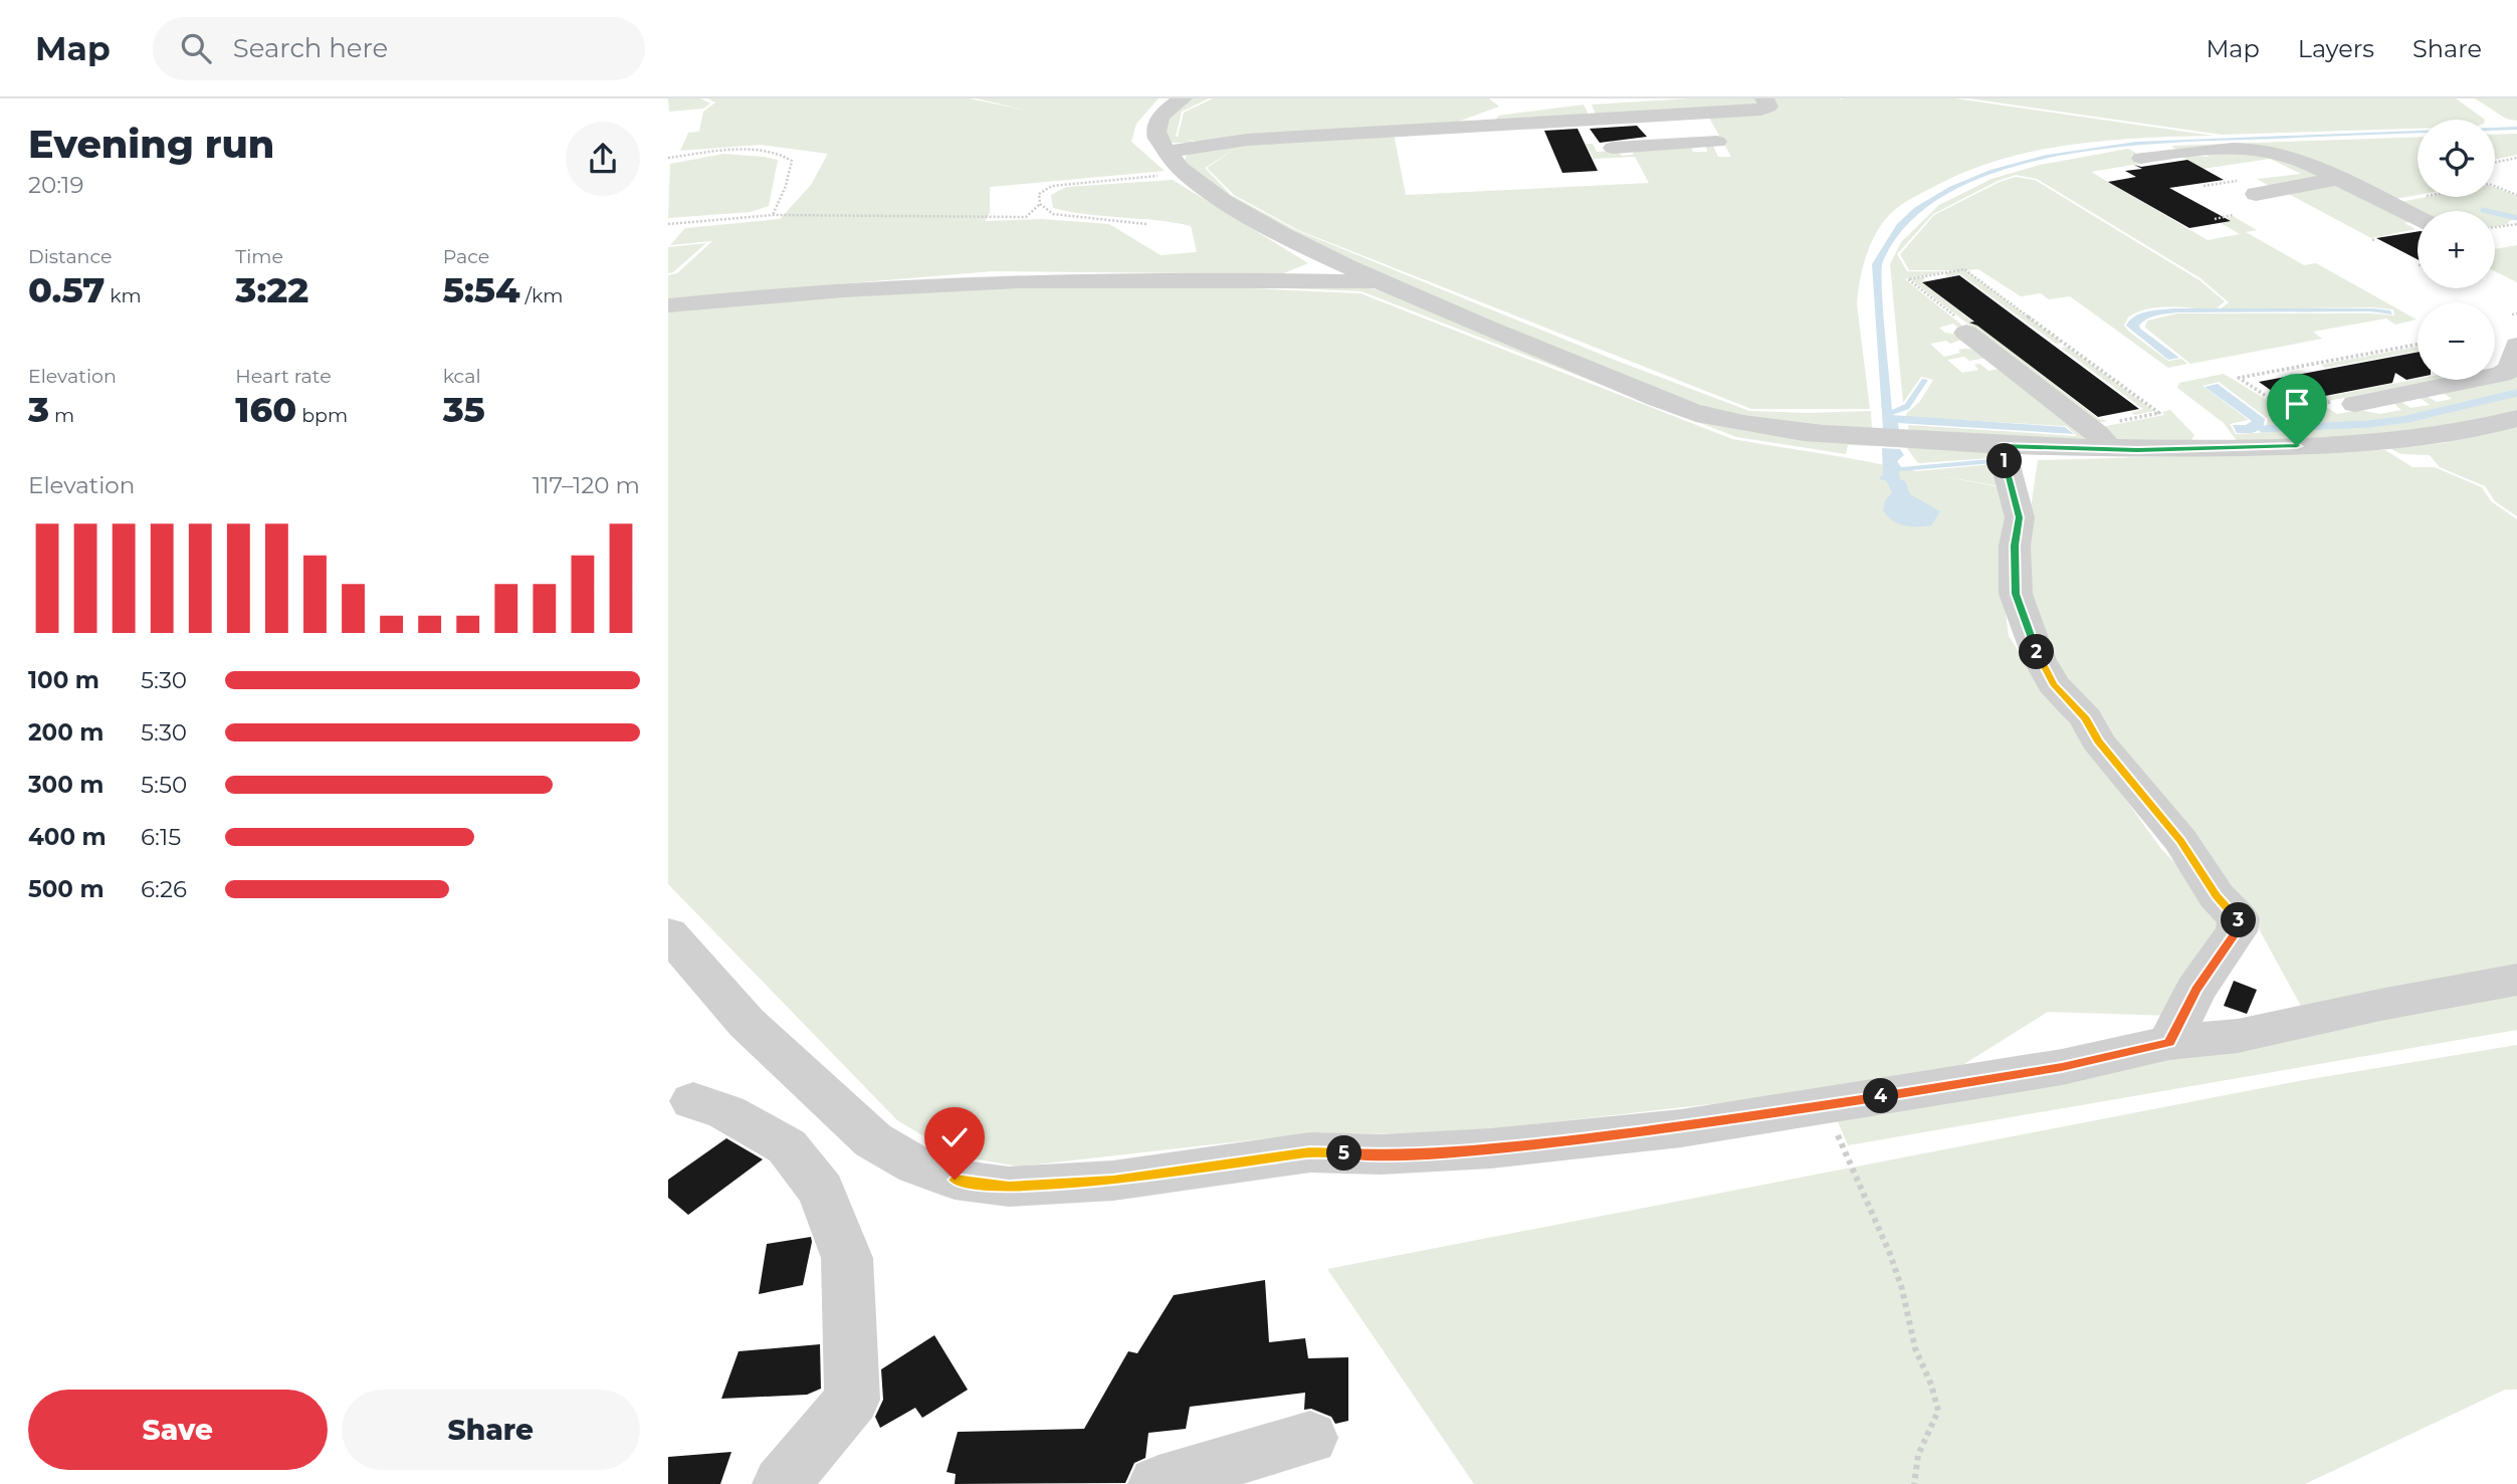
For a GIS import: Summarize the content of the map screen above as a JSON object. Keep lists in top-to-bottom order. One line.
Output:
{"page":{"header":"Map","search":"Search here","nav":["Map","Layers","Share"],"heading":["Evening run","20:19"],"map_buttons":["+","−"],"stats":[["Distance","0.57 km"],["Time","3:22"],["Pace","5:54 /km"],["Elevation","3 m"],["Heart rate","160 bpm"],["kcal","35"]],"pins":["1","2","3","4","5"],"chart":["Elevation","117–120 m"],"list":[{"name":"100 m","note":"5:30"},{"name":"200 m","note":"5:30"},{"name":"300 m","note":"5:50"},{"name":"400 m","note":"6:15"},{"name":"500 m","note":"6:26"}],"buttons":["Save","Share"]}}
